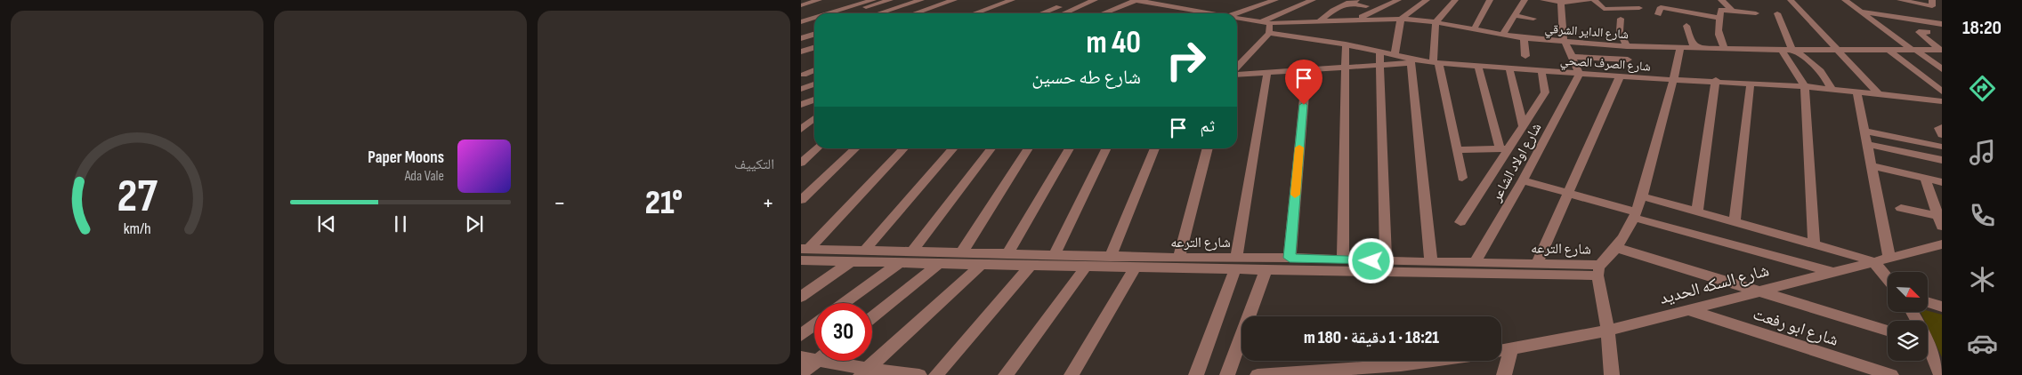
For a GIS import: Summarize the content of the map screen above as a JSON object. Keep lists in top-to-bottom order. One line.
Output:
{"streets":{"street":["شارع الداير الشرقي","شارع الصرف الصحي","شارع اولاد الشاعر","شارع الترعه","شارع السكه الحديد","شارع ابو رفعت"]},"crossings":[["شارع الصرف الصحي","شارع اولاد الشاعر"],["شارع اولاد الشاعر","شارع الترعه"],["شارع السكه الحديد","شارع ابو رفعت"]],"north":"bottom right","page":{"tabs":"18:20","tile":"التكييف","turn":["40 m","شارع طه حسين"],"then":"ثم","song":["Paper Moons","Ada Vale"],"heat":["−","21°","+"],"limit":"30","trip":"18:21 · 1 دقيقة · 180 m","gauge":["27","km/h"]}}
